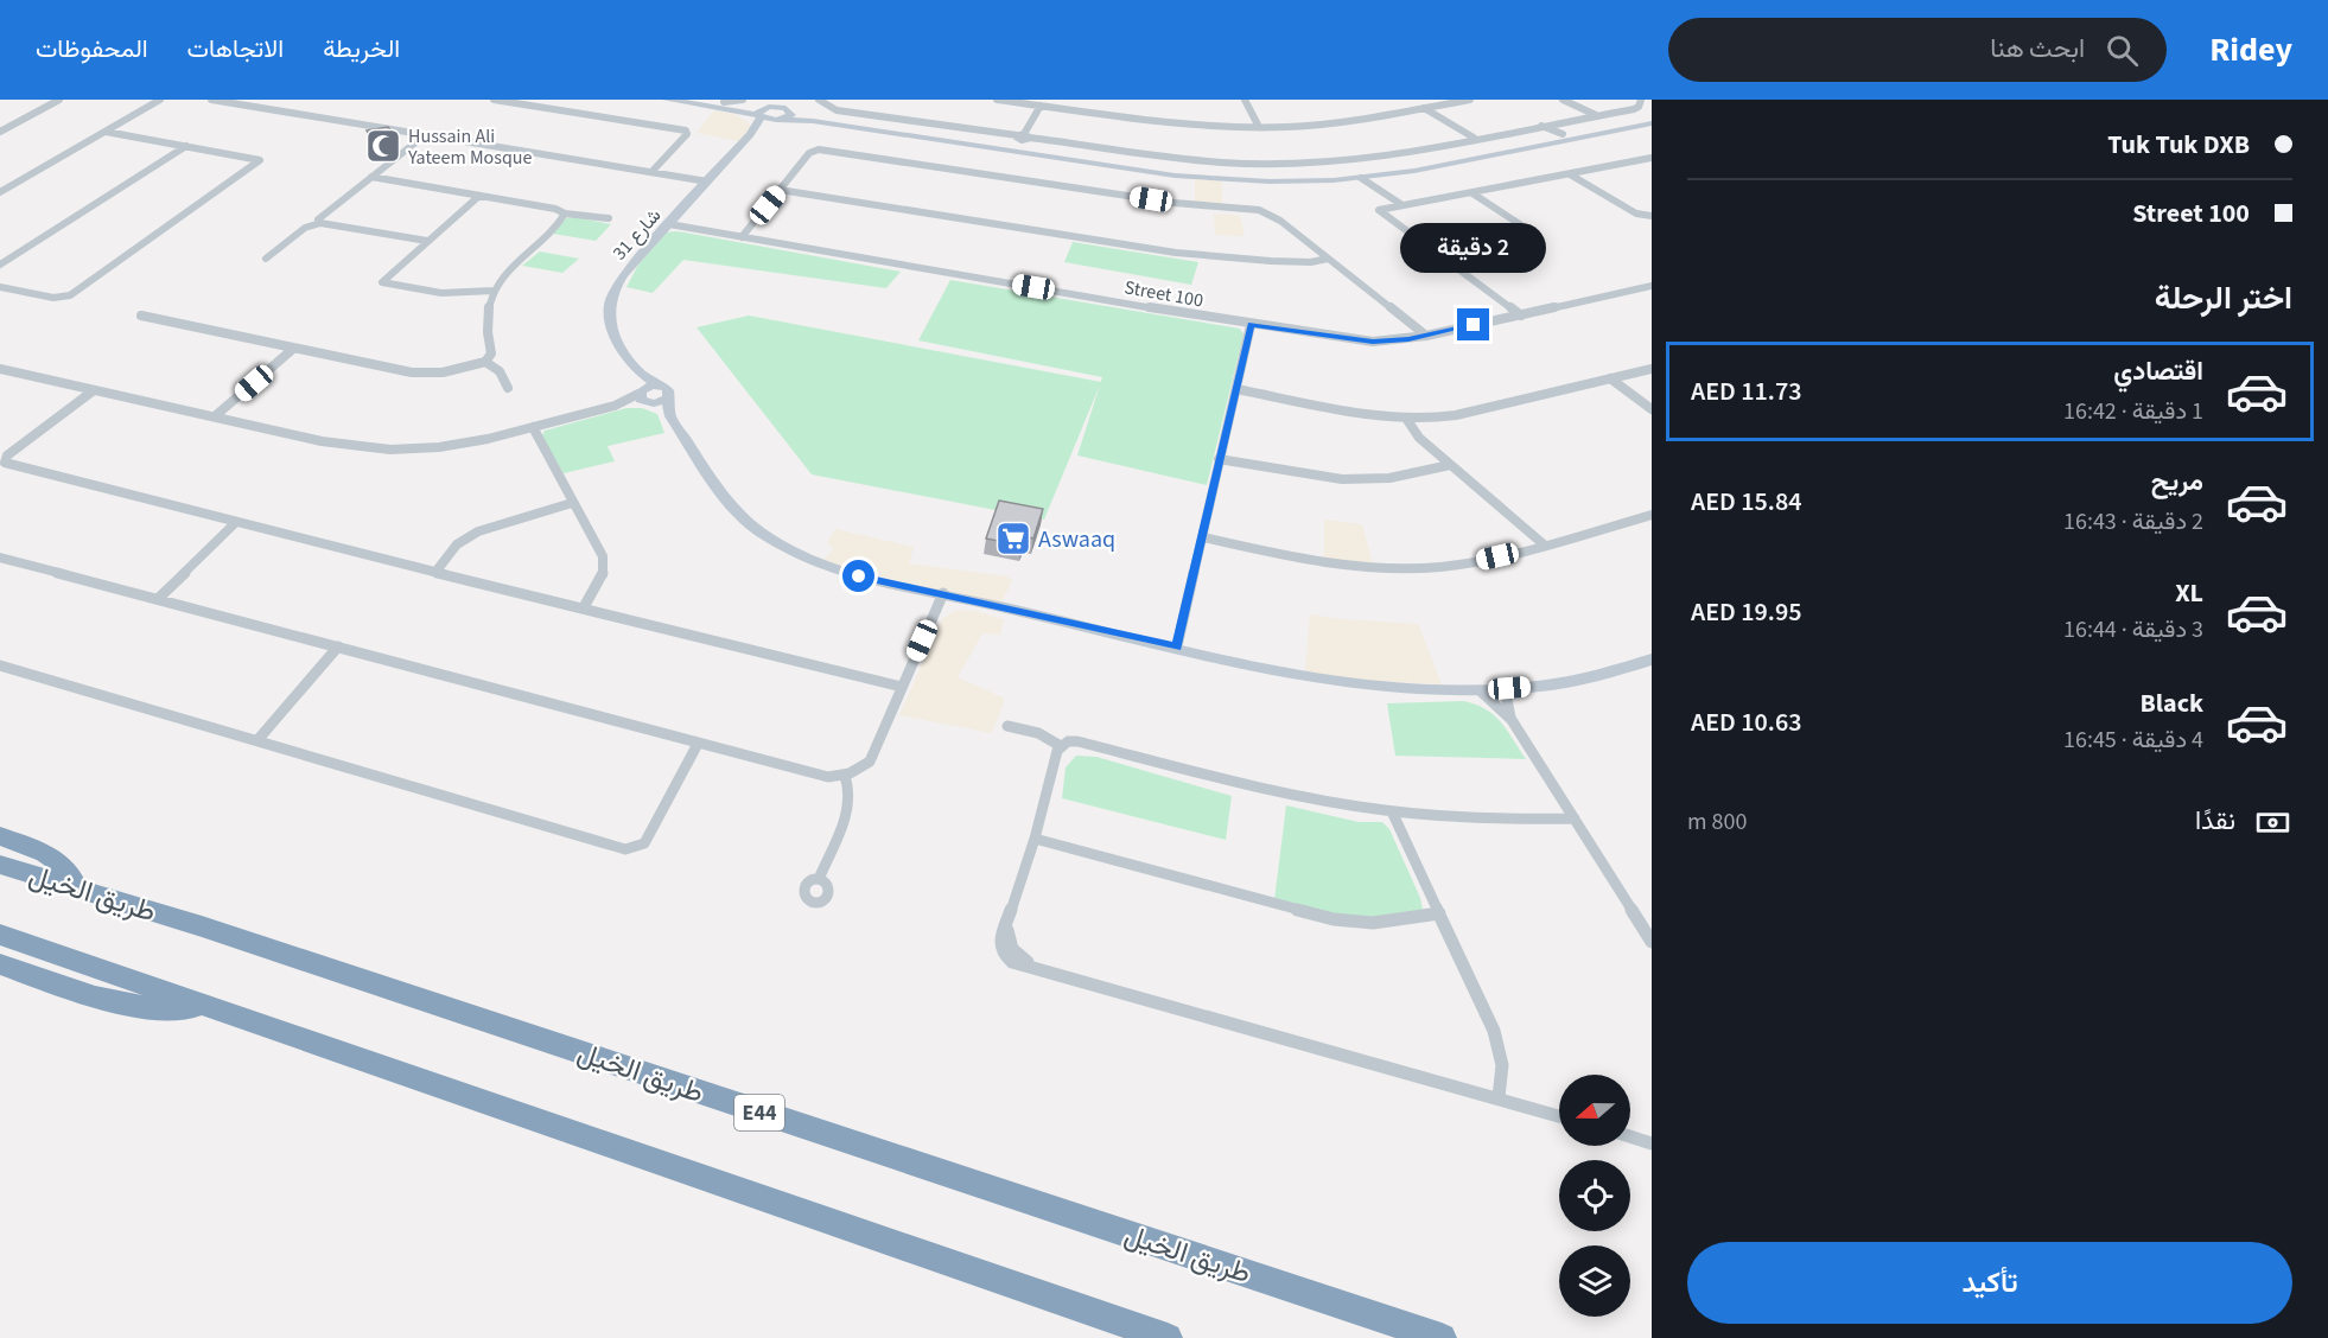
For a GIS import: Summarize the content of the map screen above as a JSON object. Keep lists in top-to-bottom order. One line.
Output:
{"streets":{"highway":["طريق الخيل","E44"],"main road":["شارع 31"],"street":["Street 100"]},"crossings":[["شارع 31","Street 100"]],"places":{"mosque":["Hussain Ali Yateem Mosque"],"supermarket":["Aswaaq"]},"north":"left","page":{"header":"Ridey","search":"ابحث هنا","nav":["الخريطة","الاتجاهات","المحفوظات"],"banner":["Tuk Tuk DXB","Street 100"],"bubble":"2 دقيقة","heading":"اختر الرحلة","list":[{"name":"اقتصادي","note":"1 دقيقة · 16:42","value":"AED 11.73"},{"name":"مريح","note":"2 دقيقة · 16:43","value":"AED 15.84"},{"name":"XL","note":"3 دقيقة · 16:44","value":"AED 19.95"},{"name":"Black","note":"4 دقيقة · 16:45","value":"AED 10.63"}],"pay":["نقدًا","800 m"],"buttons":"تأكيد"}}
